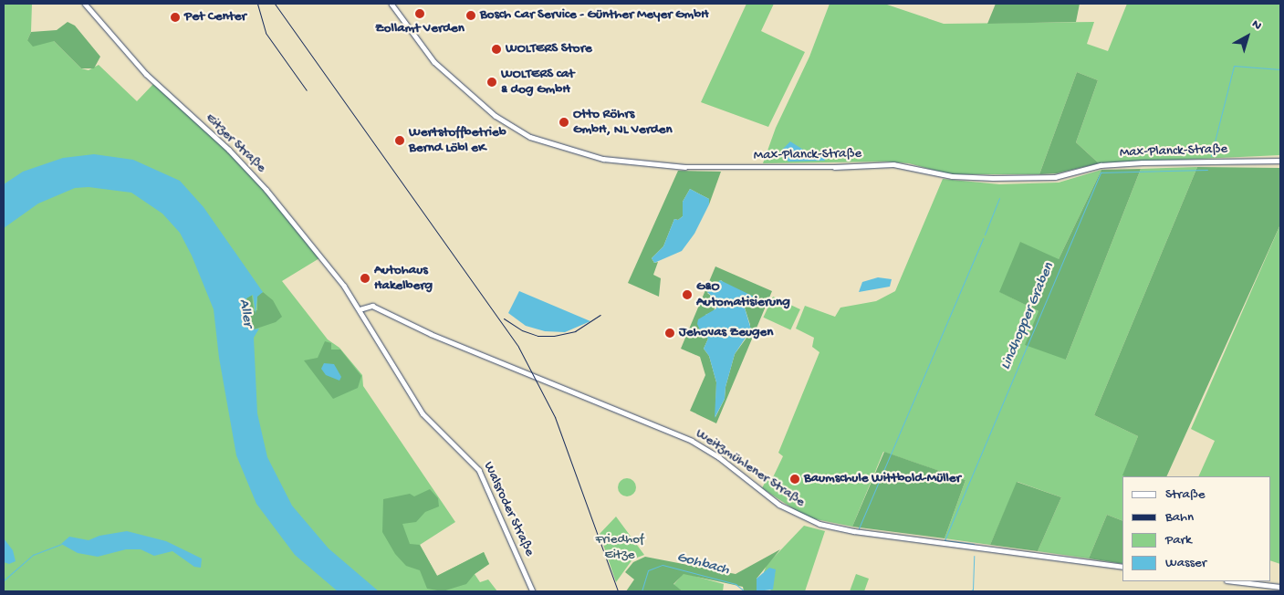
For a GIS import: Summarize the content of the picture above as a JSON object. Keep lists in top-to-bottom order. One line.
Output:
{"streets":{"street":["Eitzer Straße","Max-Planck-Straße","Weitzmühlener Straße","Walsroder Straße"]},"crossings":[["Eitzer Straße","Weitzmühlener Straße"],["Eitzer Straße","Walsroder Straße"],["Weitzmühlener Straße","Walsroder Straße"]],"water":["Aller","Lindhopper Graben","Gohbach"],"parks":["Friedhof Eitze"],"places":["Zollamt Verden","Bosch Car Service - Günther Meyer GmbH","Pet Center","WOLTERS Store","WOLTERS cat & dog GmbH","Otto Röhrs GmbH, NL Verden","Wertstoffbetrieb Bernd Löbl eK","Autohaus Hakelberg","G&O Automatisierung","Jehovas Zeugen","Baumschule Wittbold-Müller"],"legend":["Straße","Bahn","Park","Wasser"],"north":"top right"}
